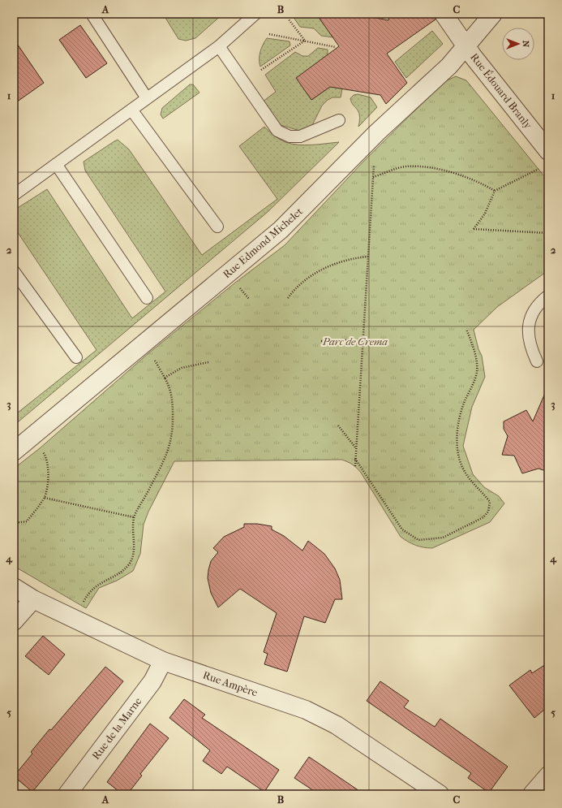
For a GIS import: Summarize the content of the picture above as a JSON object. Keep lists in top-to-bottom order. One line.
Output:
{"streets":{"street":["Rue Édouard Branly","Rue Edmond Michelet","Rue Ampère","Rue de la Marne"]},"crossings":[["Rue Édouard Branly","Rue Edmond Michelet"],["Rue Ampère","Rue de la Marne"]],"parks":["Parc de Crema"],"north":"right","grid":{"columns":["A","B","C"],"rows":["1","2","3","4","5"]}}
